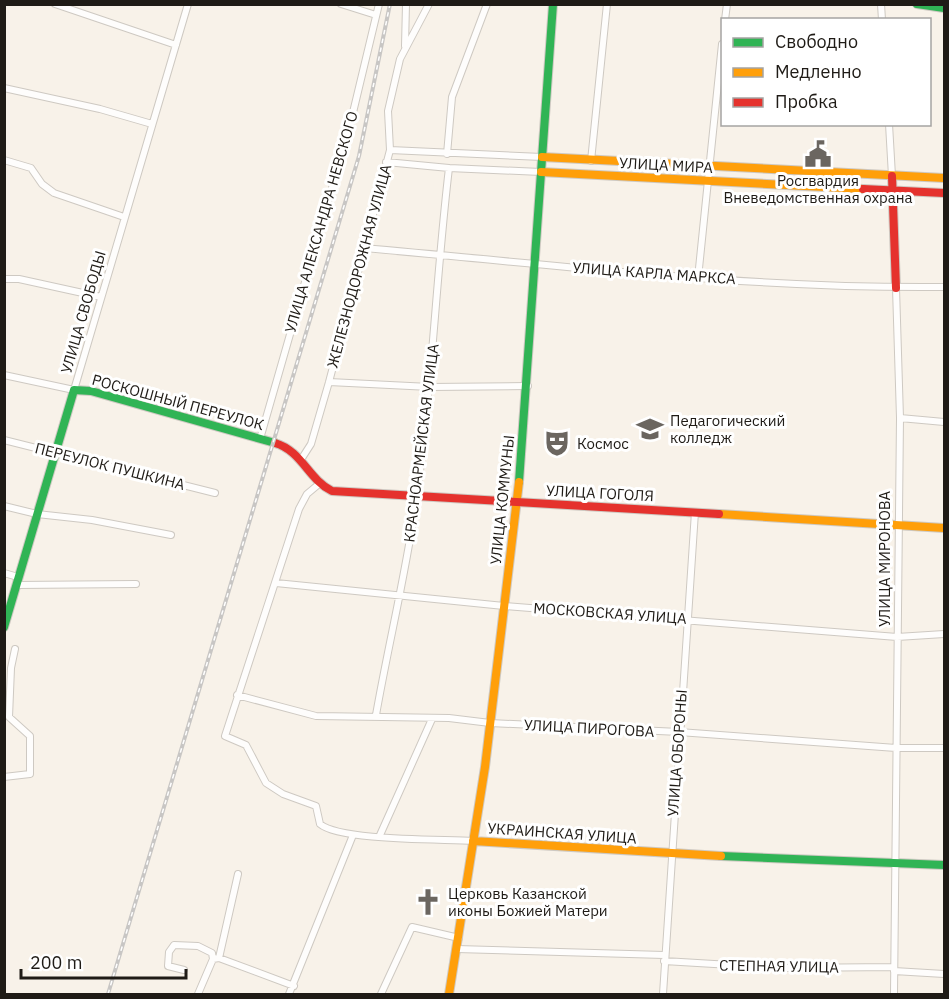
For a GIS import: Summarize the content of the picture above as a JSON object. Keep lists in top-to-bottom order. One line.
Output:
{"streets":{"street":["УЛИЦА МИРА","УЛИЦА АЛЕКСАНДРА НЕВСКОГО","ЖЕЛЕЗНОДОРОЖНАЯ УЛИЦА","УЛИЦА КАРЛА МАРКСА","УЛИЦА СВОБОДЫ","РОСКОШНЫЙ ПЕРЕУЛОК","КРАСНОАРМЕЙСКАЯ УЛИЦА","ПЕРЕУЛОК ПУШКИНА","УЛИЦА ГОГОЛЯ","УЛИЦА КОММУНЫ","УЛИЦА МИРОНОВА","МОСКОВСКАЯ УЛИЦА","УЛИЦА ПИРОГОВА","УЛИЦА ОБОРОНЫ","УКРАИНСКАЯ УЛИЦА","СТЕПНАЯ УЛИЦА"]},"crossings":[["УЛИЦА МИРА","ЖЕЛЕЗНОДОРОЖНАЯ УЛИЦА"],["УЛИЦА МИРА","КРАСНОАРМЕЙСКАЯ УЛИЦА"],["УЛИЦА МИРА","УЛИЦА КОММУНЫ"],["УЛИЦА МИРА","УЛИЦА МИРОНОВА"],["УЛИЦА АЛЕКСАНДРА НЕВСКОГО","РОСКОШНЫЙ ПЕРЕУЛОК"],["ЖЕЛЕЗНОДОРОЖНАЯ УЛИЦА","УЛИЦА КАРЛА МАРКСА"],["ЖЕЛЕЗНОДОРОЖНАЯ УЛИЦА","РОСКОШНЫЙ ПЕРЕУЛОК"],["УЛИЦА КАРЛА МАРКСА","КРАСНОАРМЕЙСКАЯ УЛИЦА"],["УЛИЦА КАРЛА МАРКСА","УЛИЦА КОММУНЫ"],["УЛИЦА КАРЛА МАРКСА","УЛИЦА МИРОНОВА"],["УЛИЦА СВОБОДЫ","РОСКОШНЫЙ ПЕРЕУЛОК"],["УЛИЦА СВОБОДЫ","ПЕРЕУЛОК ПУШКИНА"],["КРАСНОАРМЕЙСКАЯ УЛИЦА","УЛИЦА ГОГОЛЯ"],["КРАСНОАРМЕЙСКАЯ УЛИЦА","МОСКОВСКАЯ УЛИЦА"],["КРАСНОАРМЕЙСКАЯ УЛИЦА","УЛИЦА ПИРОГОВА"],["УЛИЦА ГОГОЛЯ","УЛИЦА КОММУНЫ"],["УЛИЦА ГОГОЛЯ","УЛИЦА МИРОНОВА"],["УЛИЦА ГОГОЛЯ","УЛИЦА ОБОРОНЫ"],["УЛИЦА КОММУНЫ","МОСКОВСКАЯ УЛИЦА"],["УЛИЦА КОММУНЫ","УЛИЦА ПИРОГОВА"],["УЛИЦА КОММУНЫ","УКРАИНСКАЯ УЛИЦА"],["УЛИЦА КОММУНЫ","СТЕПНАЯ УЛИЦА"],["УЛИЦА МИРОНОВА","МОСКОВСКАЯ УЛИЦА"],["УЛИЦА МИРОНОВА","УЛИЦА ПИРОГОВА"],["УЛИЦА МИРОНОВА","УКРАИНСКАЯ УЛИЦА"],["УЛИЦА МИРОНОВА","СТЕПНАЯ УЛИЦА"],["МОСКОВСКАЯ УЛИЦА","УЛИЦА ОБОРОНЫ"],["УЛИЦА ПИРОГОВА","УЛИЦА ОБОРОНЫ"],["УЛИЦА ПИРОГОВА","УКРАИНСКАЯ УЛИЦА"],["УЛИЦА ОБОРОНЫ","УКРАИНСКАЯ УЛИЦА"],["УЛИЦА ОБОРОНЫ","СТЕПНАЯ УЛИЦА"]],"places":{"public building":["Росгвардия Вневедомственная охрана"],"school or university":["Педагогический колледж"],"theatre":["Космос"],"church":["Церковь Казанской иконы Божией Матери"]},"legend":["Свободно","Медленно","Пробка"],"scale_bar":"200 m"}
